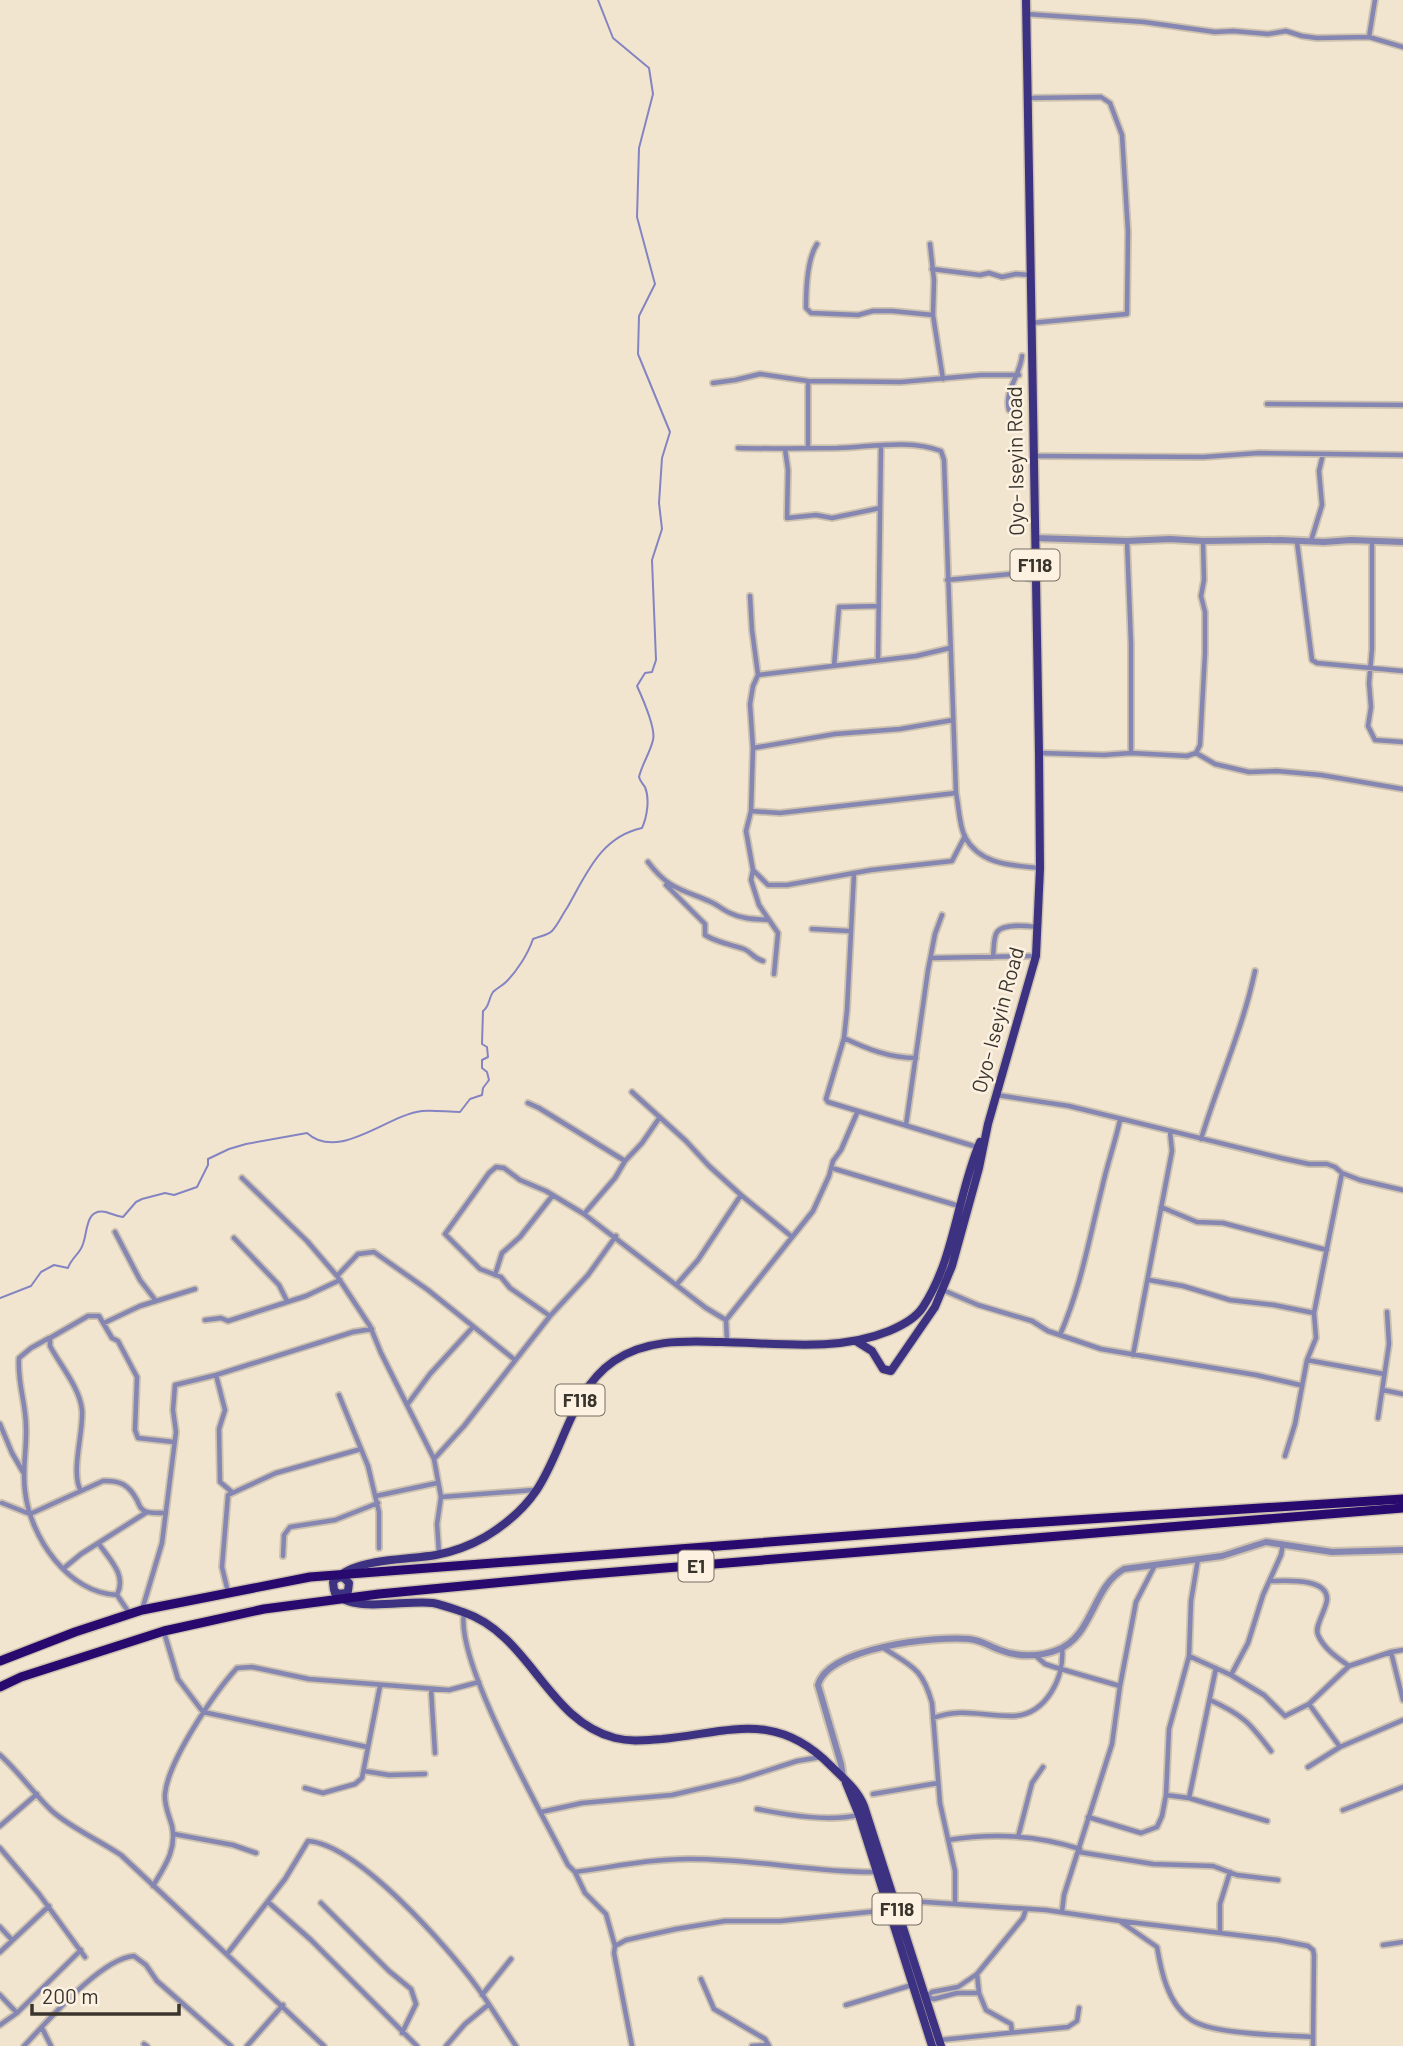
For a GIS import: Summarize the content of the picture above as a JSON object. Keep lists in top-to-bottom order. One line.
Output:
{"streets":{"highway":["E1"],"main road":["Oyo- Iseyin Road","F118"]},"crossings":[["Oyo- Iseyin Road","F118"],["Oyo- Iseyin Road","E1"],["F118","E1"]],"scale_bar":"200 m"}
